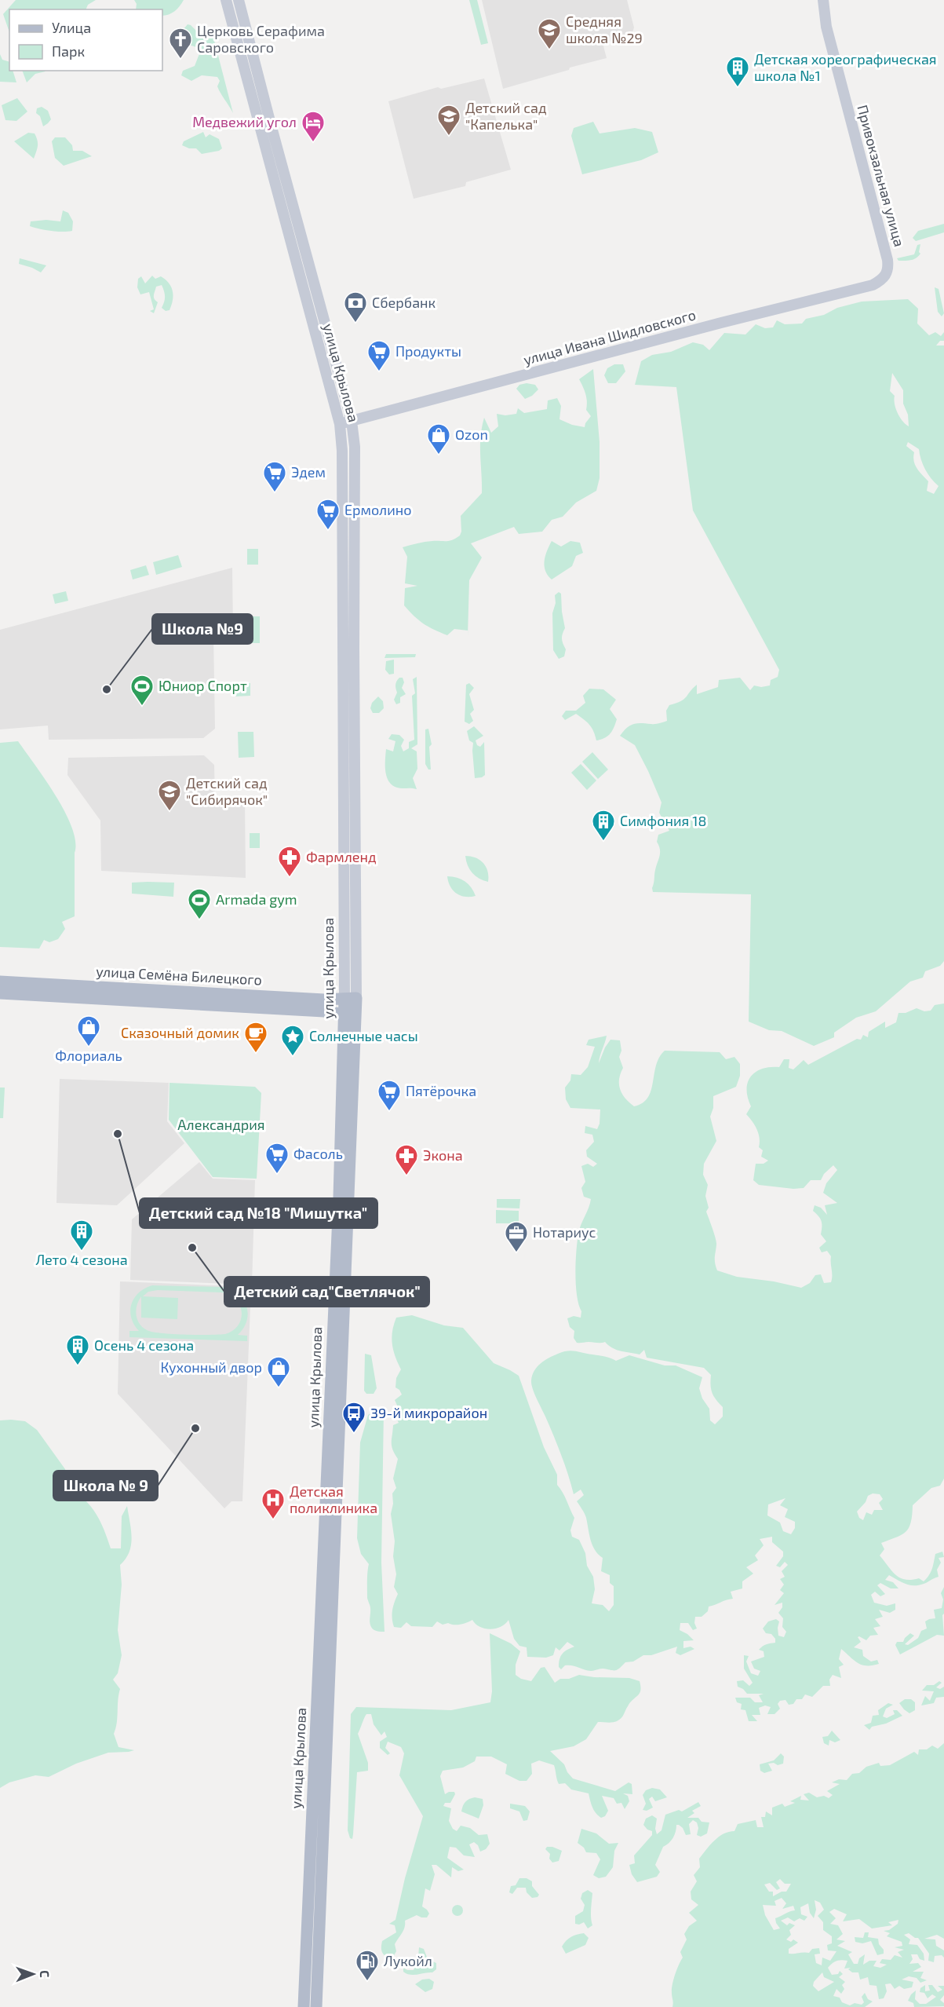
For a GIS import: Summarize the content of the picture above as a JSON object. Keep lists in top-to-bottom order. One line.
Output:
{"streets":{"main road":["Привокзальная улица","улица Ивана Шидловского","улица Крылова","улица Семёна Билецкого"]},"crossings":[["Привокзальная улица","улица Ивана Шидловского"],["улица Ивана Шидловского","улица Крылова"],["улица Крылова","улица Семёна Билецкого"]],"parks":["Александрия"],"places":{"school or university":["Средняя школа №29","Детский сад \"Капелька\"","Детский сад \"Сибирячок\""],"church":["Церковь Серафима Саровского"],"building":["Детская хореографическая школа №1","Симфония 18","Лето 4 сезона","Осень 4 сезона"],"hotel":["Медвежий угол"],"bank":["Сбербанк"],"supermarket":["Продукты","Эдем","Ермолино","Пятёрочка","Фасоль"],"shop":["Ozon","Флориаль","Кухонный двор"],"other":["Школа №9","Детский сад №18 \"Мишутка\"","Детский сад\"Светлячок\"","Школа № 9"],"sports":["Юниор Спорт","Armada gym"],"pharmacy":["Фармленд","Экона"],"cafe":["Сказочный домик"],"place":["Солнечные часы"],"office":["Нотариус"],"bus stop":["39-й микрорайон"],"hospital":["Детская поликлиника"],"fuel station":["Лукойл"]},"legend":["Улица","Парк"],"north":"right"}
